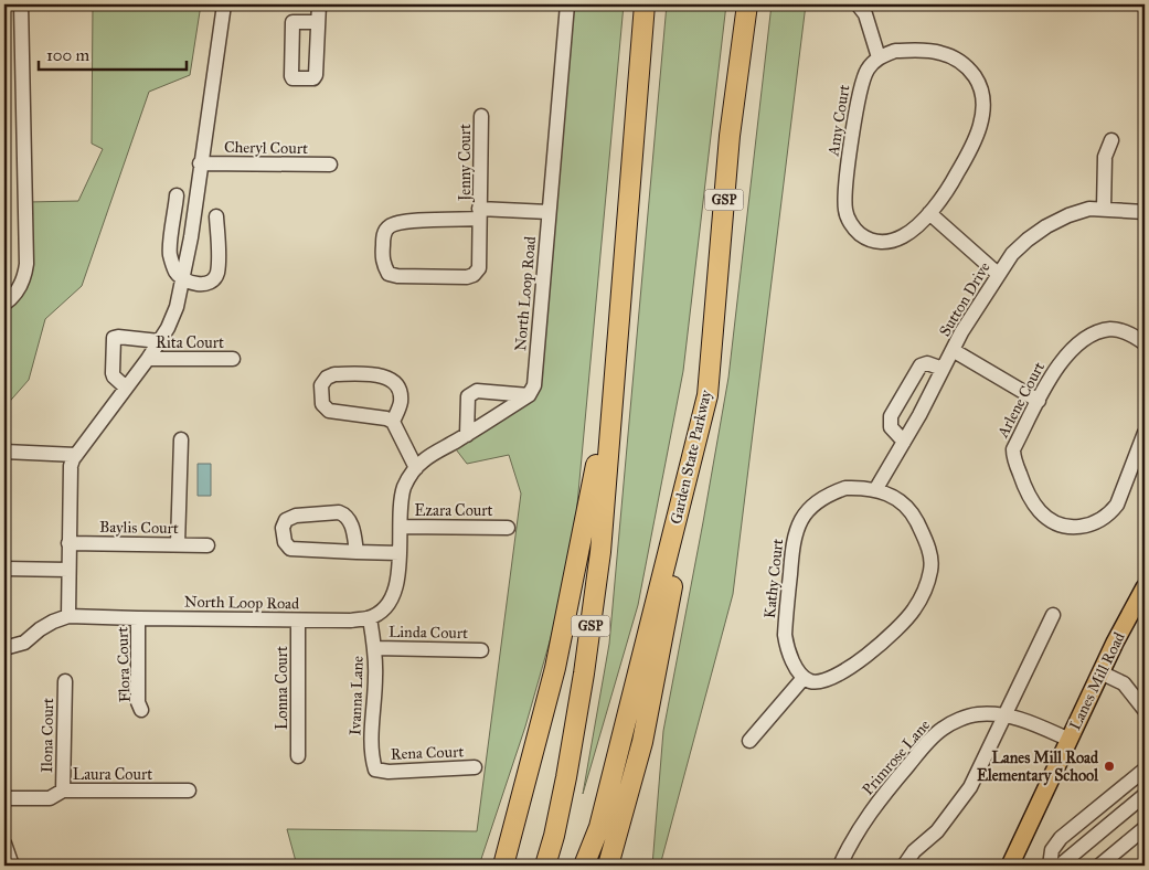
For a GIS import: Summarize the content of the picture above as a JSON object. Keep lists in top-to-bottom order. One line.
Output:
{"streets":{"highway":["GSP","Garden State Parkway"],"main road":["Lanes Mill Road"],"street":["Amy Court","Cheryl Court","Jenny Court","North Loop Road","Sutton Drive","Rita Court","Arlene Court","Ezara Court","Baylis Court","Kathy Court","Linda Court","Flora Court","Lonna Court","Ivanna Lane","Ilona Court","Rena Court","Primrose Lane","Laura Court"]},"crossings":[["Jenny Court","North Loop Road"],["North Loop Road","Flora Court"],["North Loop Road","Lonna Court"],["North Loop Road","Ivanna Lane"],["Sutton Drive","Kathy Court"],["Linda Court","Ivanna Lane"],["Lanes Mill Road","Primrose Lane"],["Ivanna Lane","Rena Court"],["Ilona Court","Laura Court"]],"places":["Lanes Mill Road Elementary School"],"scale_bar":"100 m"}
